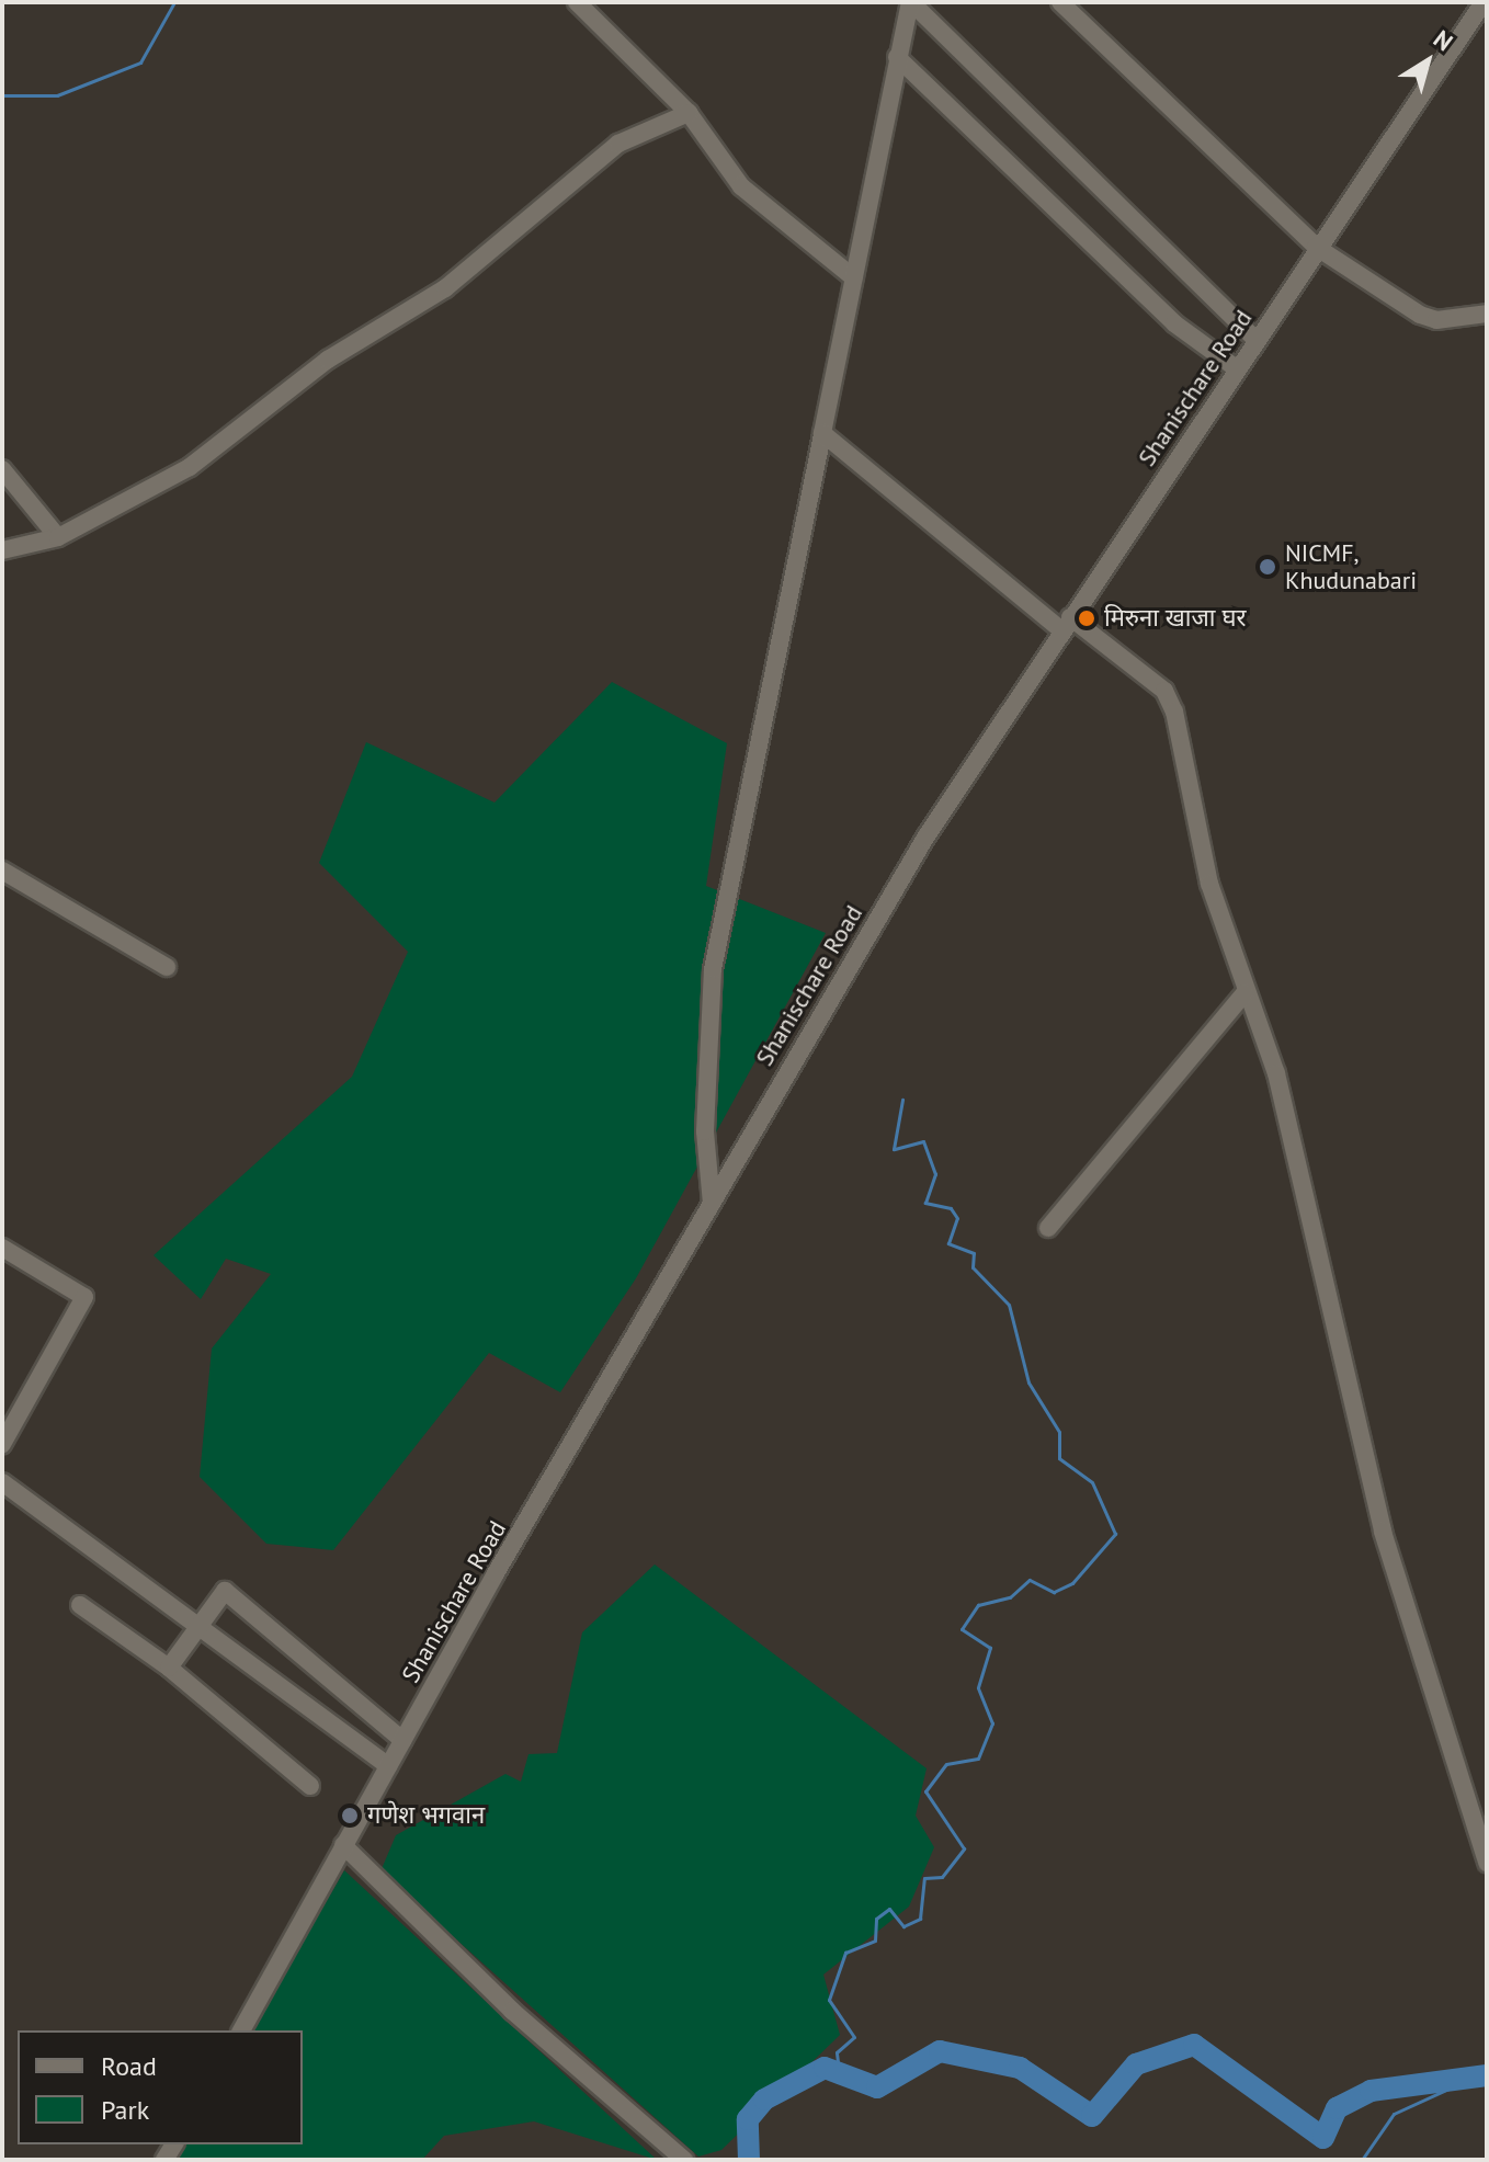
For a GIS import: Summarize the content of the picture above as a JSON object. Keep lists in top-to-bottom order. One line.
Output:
{"streets":{"street":["Shanischare Road"]},"places":["NICMF, Khudunabari","मिरुना खाजा घर","गणेश भगवान"],"legend":["Road","Park"],"north":"top right"}
